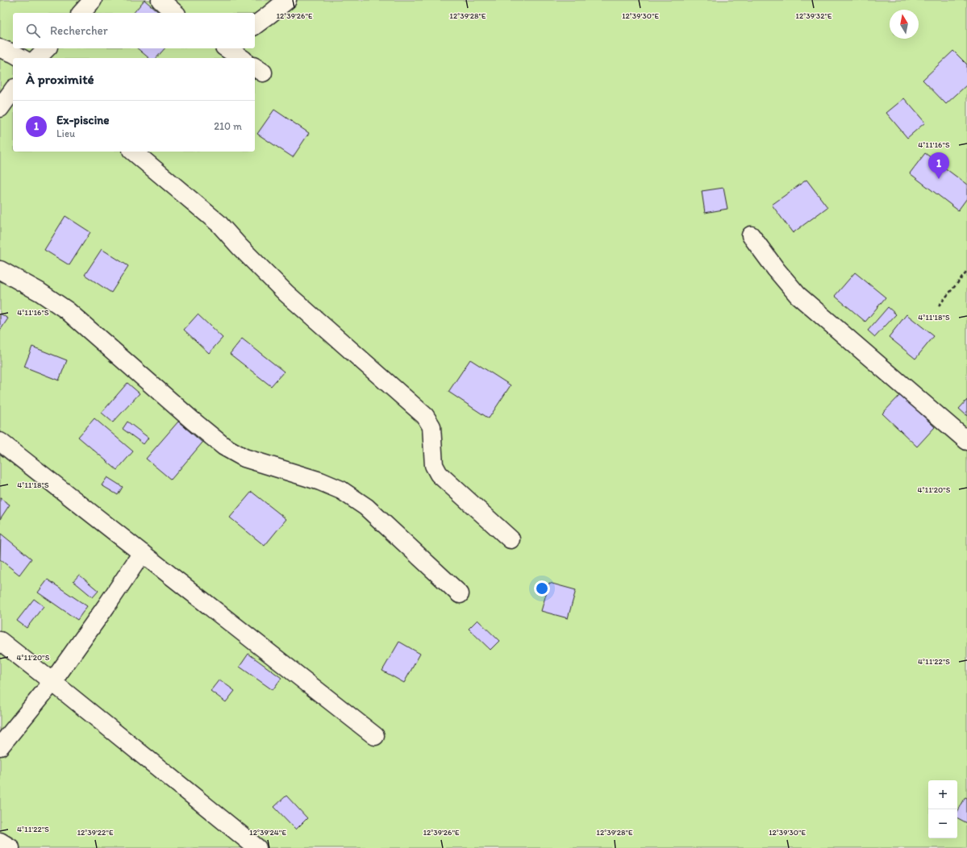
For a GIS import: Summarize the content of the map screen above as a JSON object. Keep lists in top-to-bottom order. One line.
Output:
{"north":"top","page":{"search":"Rechercher","heading":"À proximité","list":[{"mark":"1","name":"Ex-piscine","note":"Lieu","value":"210 m"}],"pins":"1","map_buttons":["+","−"]},"coordinates":["12°39'26\"E","12°39'28\"E","12°39'30\"E","12°39'32\"E","4°11'16\"S","4°11'18\"S","4°11'20\"S","4°11'22\"S","12°39'22\"E","12°39'24\"E"]}
